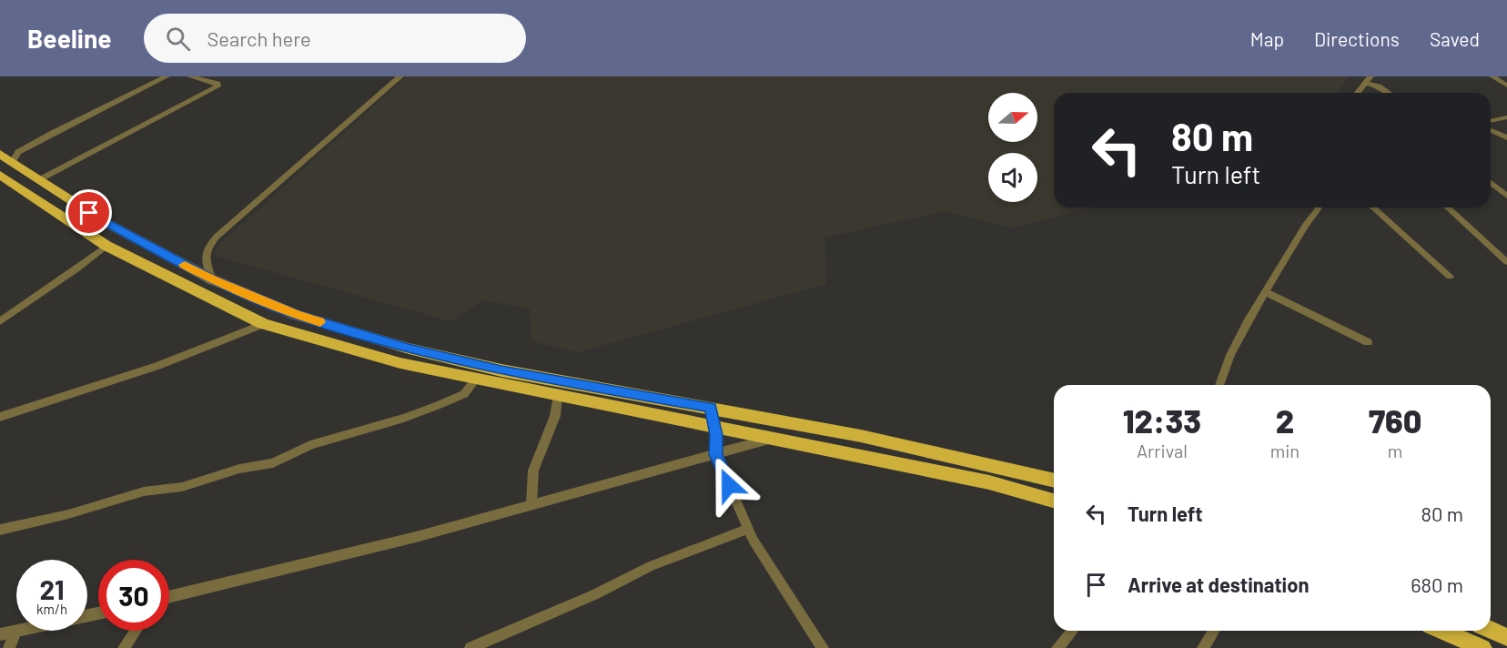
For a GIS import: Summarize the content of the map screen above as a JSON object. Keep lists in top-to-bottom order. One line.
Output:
{"north":"right","page":{"header":"Beeline","search":"Search here","nav":["Map","Directions","Saved"],"turn":["80 m","Turn left"],"eta":["12:33","Arrival","2","min","760","m"],"list":[{"name":"Turn left","value":"80 m"},{"name":"Arrive at destination","value":"680 m"}],"speed":"21 km/h","limit":"30"}}
